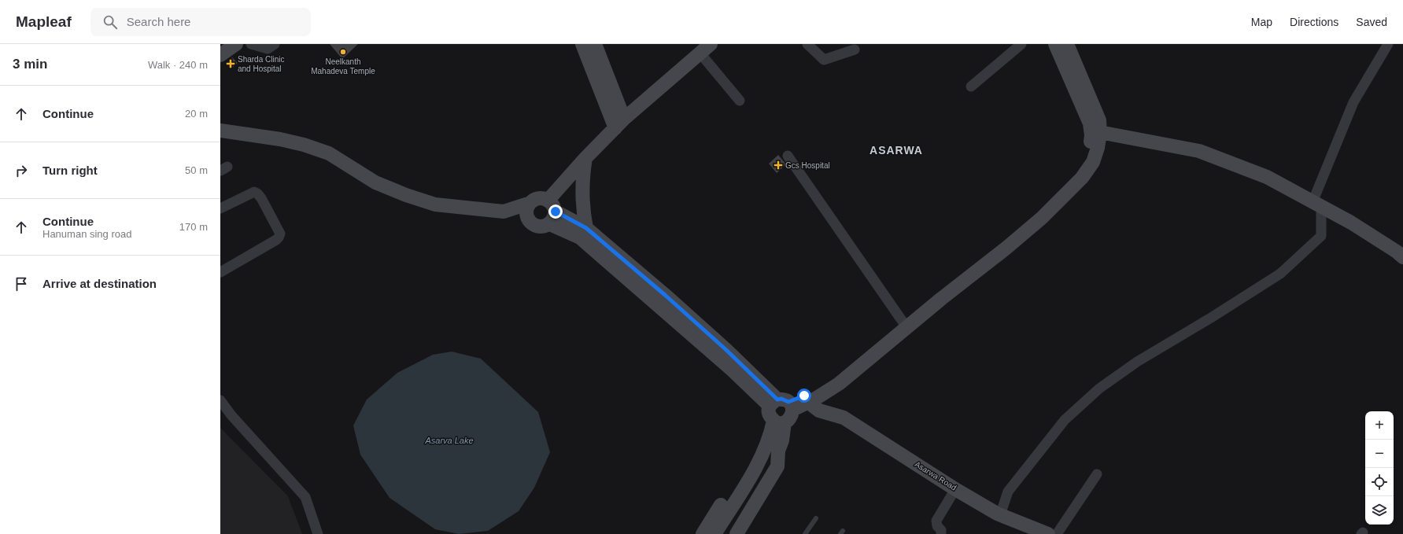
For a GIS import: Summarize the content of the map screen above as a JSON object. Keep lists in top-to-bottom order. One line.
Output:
{"streets":{"street":["Asarwa Road"]},"districts":["ASARWA"],"water":["Asarva Lake"],"places":{"other":["Neelkanth Mahadeva Temple"],"health":["Sharda Clinic and Hospital","Gcs Hospital"]},"page":{"header":"Mapleaf","search":"Search here","nav":["Map","Directions","Saved"],"heading":["3 min","Walk · 240 m"],"list":[["Continue","20 m"],["Turn right","50 m"],["Continue","Hanuman sing road","170 m"],"Arrive at destination"],"map_buttons":["+","−"]}}
